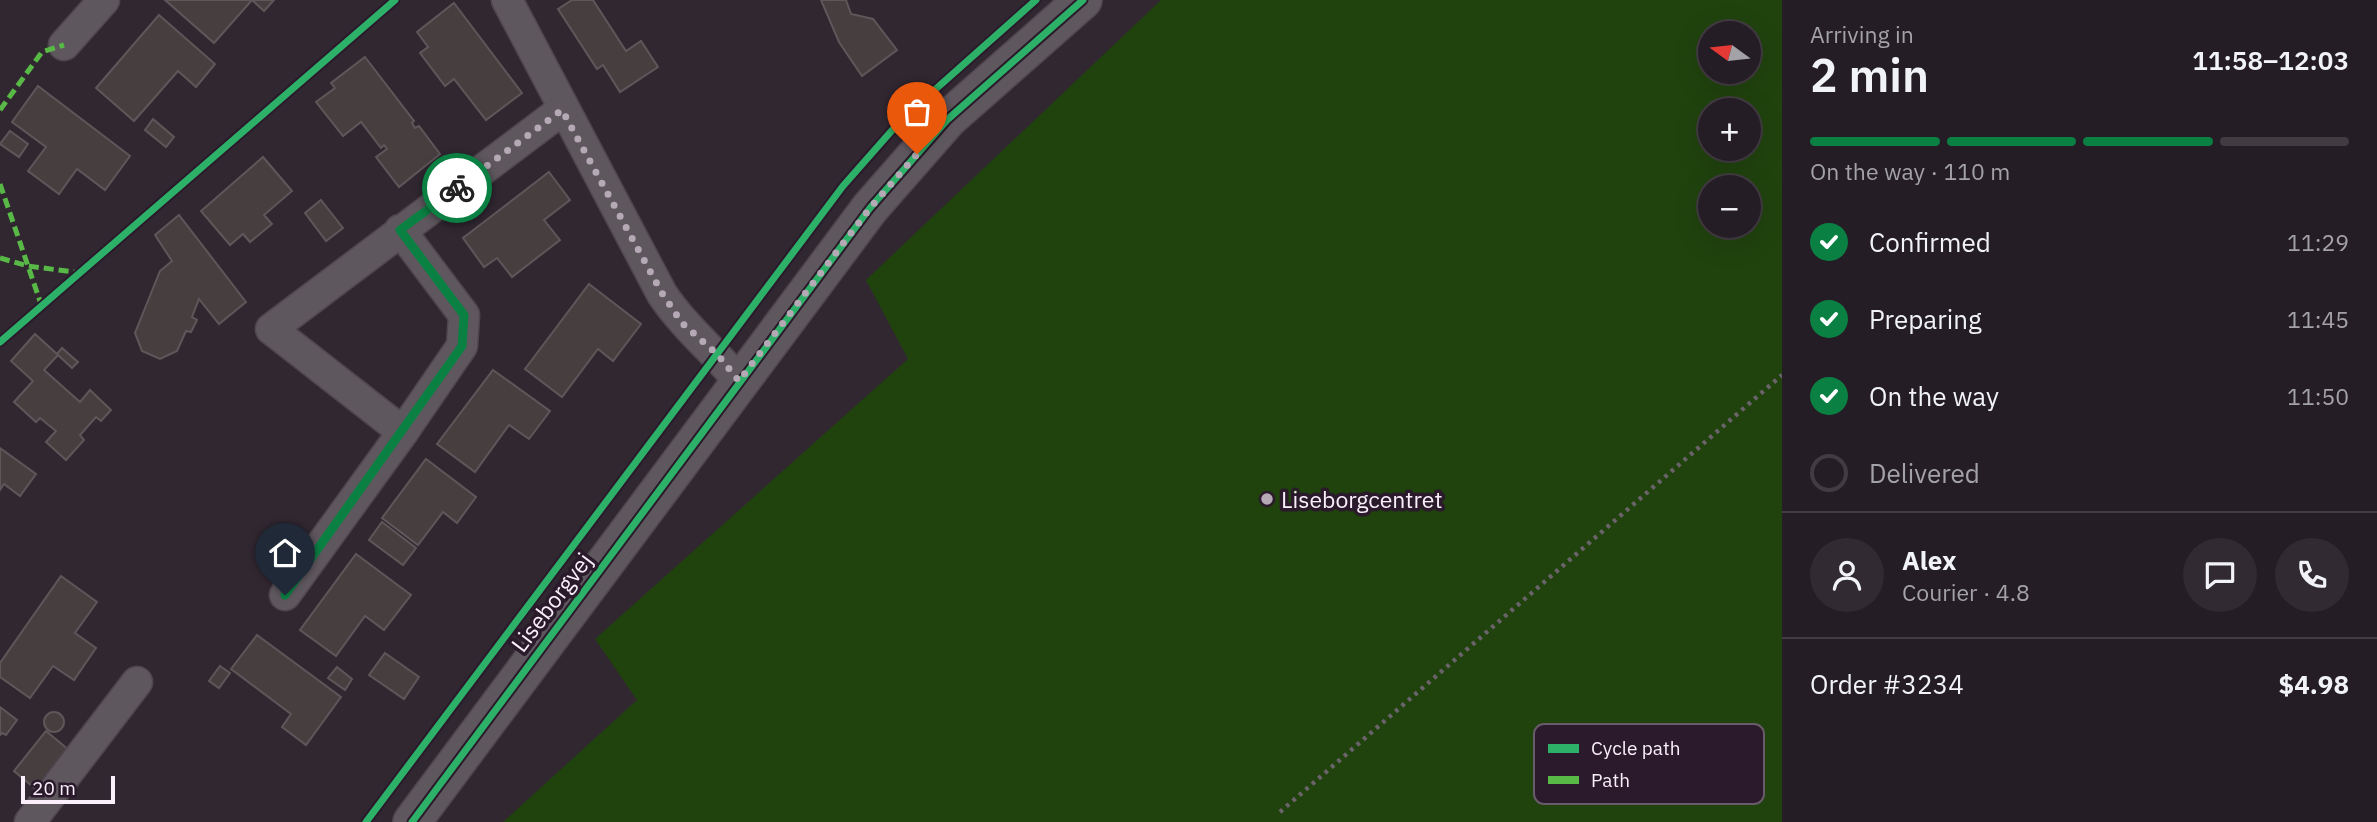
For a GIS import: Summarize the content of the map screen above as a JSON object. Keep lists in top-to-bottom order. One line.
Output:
{"streets":{"street":["Liseborgvej"]},"places":["Liseborgcentret"],"legend":["Cycle path","Path"],"scale_bar":"20 m","north":"left","page":{"heading":["2 min","Arriving in","11:58–12:03"],"panel":["Alex","Courier · 4.8","Order #3234","$4.98"],"map_buttons":["+","−"],"bar":"On the way · 110 m","list":[["Confirmed","11:29"],["Preparing","11:45"],["On the way","11:50"],"Delivered"],"scale":"20 m"}}
